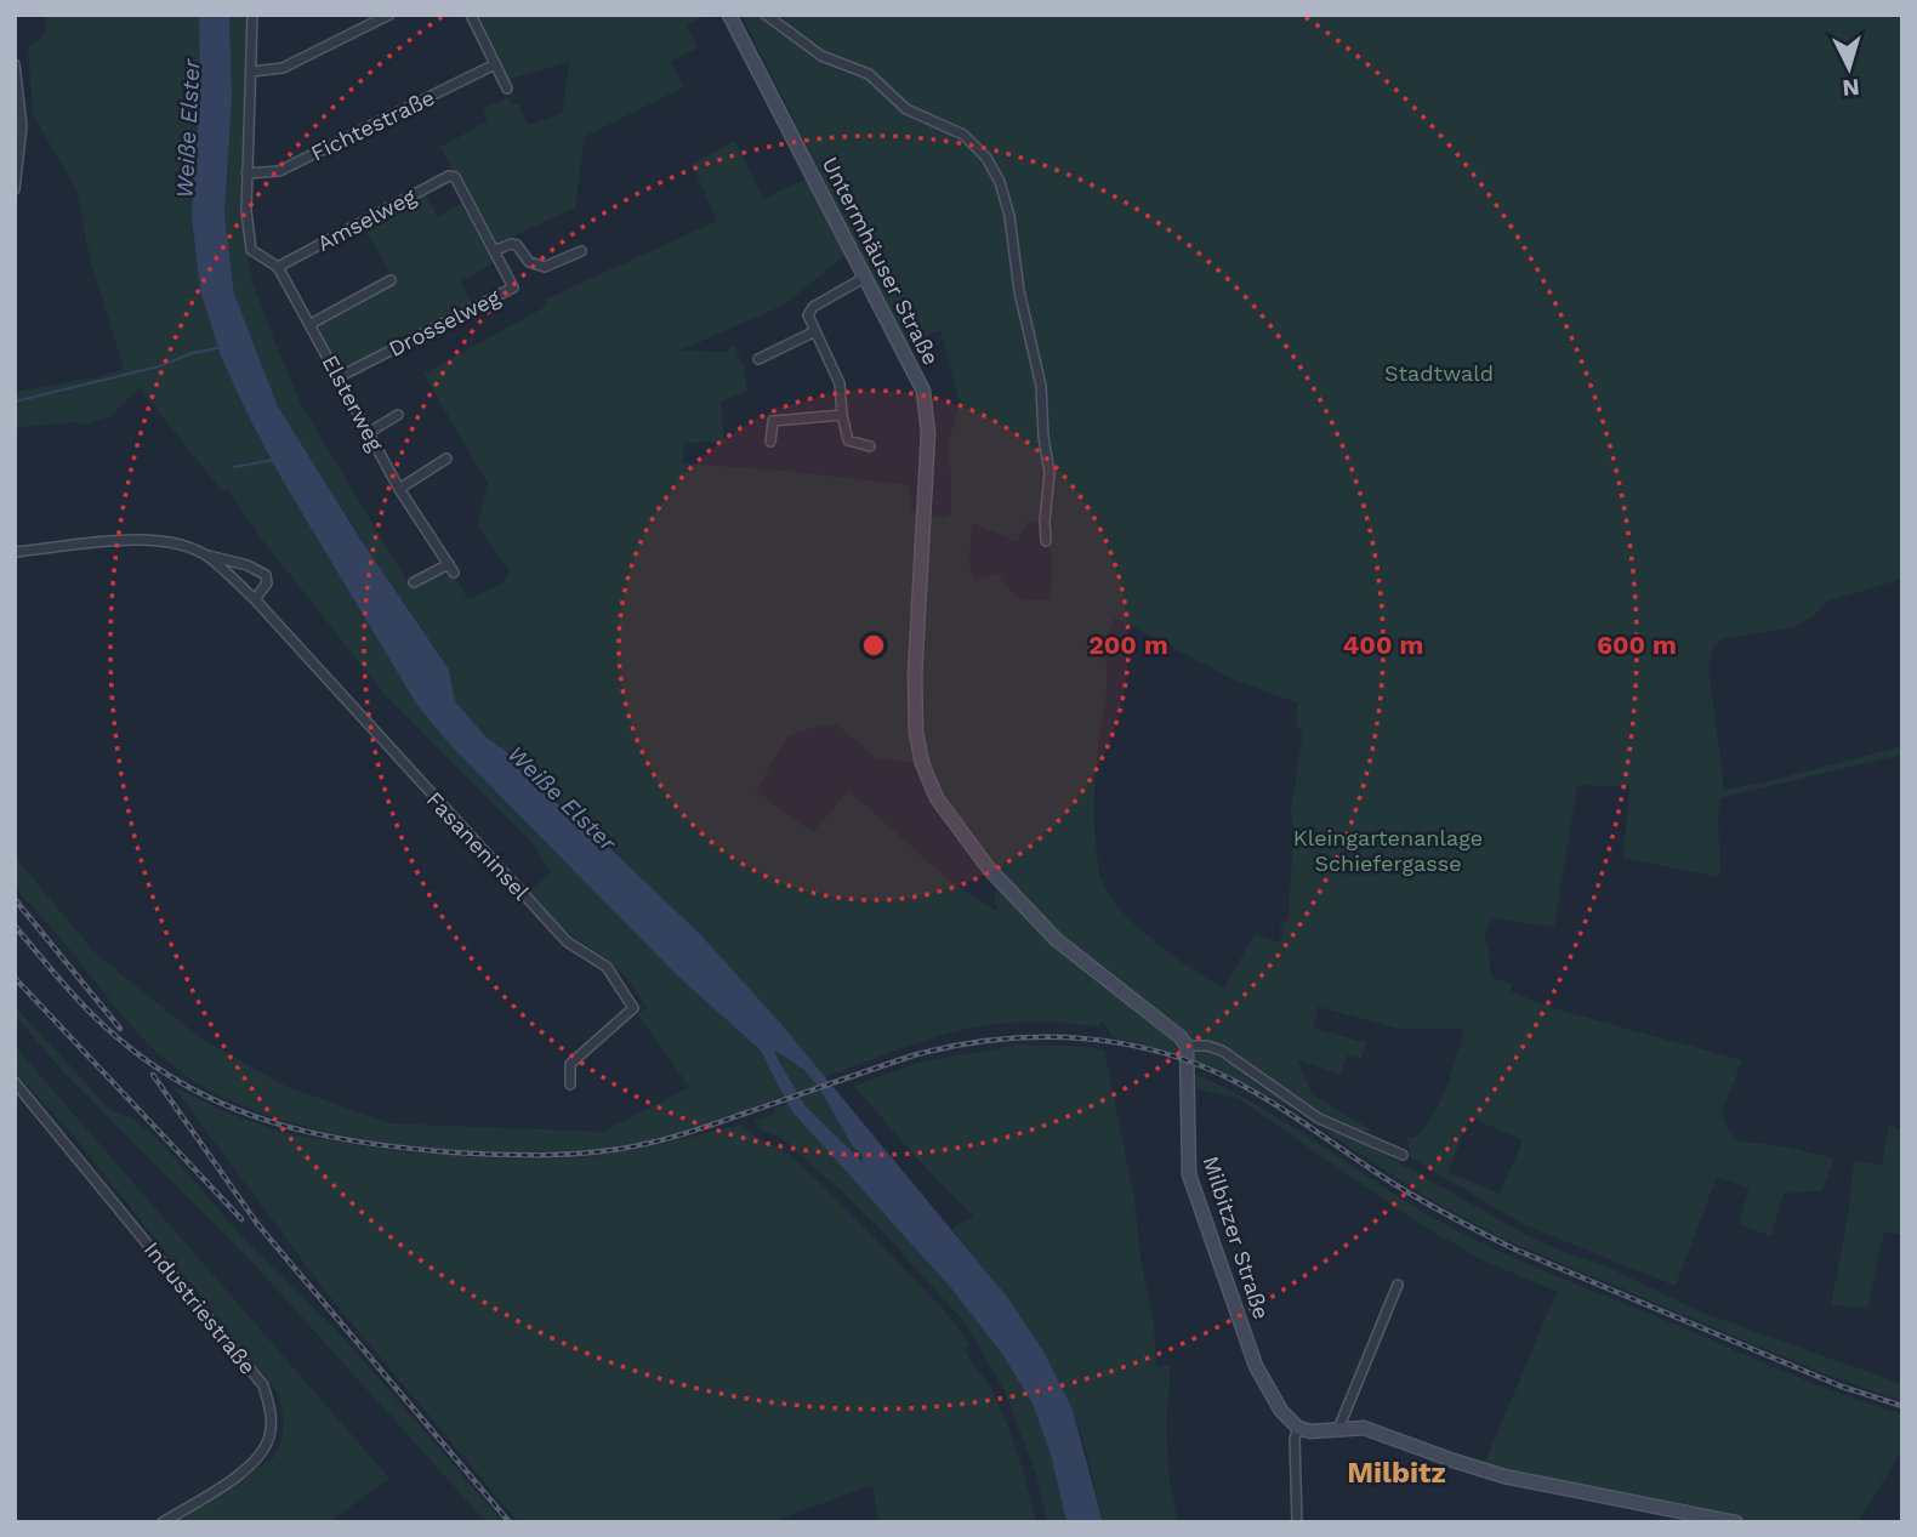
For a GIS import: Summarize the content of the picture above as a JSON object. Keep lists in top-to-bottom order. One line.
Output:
{"streets":{"main road":["Untermhäuser Straße","Milbitzer Straße"],"street":["Fichtestraße","Amselweg","Drosselweg","Elsterweg","Fasaneninsel","Industriestraße"]},"crossings":[["Fichtestraße","Elsterweg"],["Amselweg","Drosselweg"],["Amselweg","Elsterweg"],["Untermhäuser Straße","Milbitzer Straße"],["Drosselweg","Elsterweg"]],"districts":["Milbitz"],"water":["Weiße Elster"],"parks":["Stadtwald","Kleingartenanlage Schiefergasse"],"north":"bottom","rings":["200 m","400 m","600 m"]}
